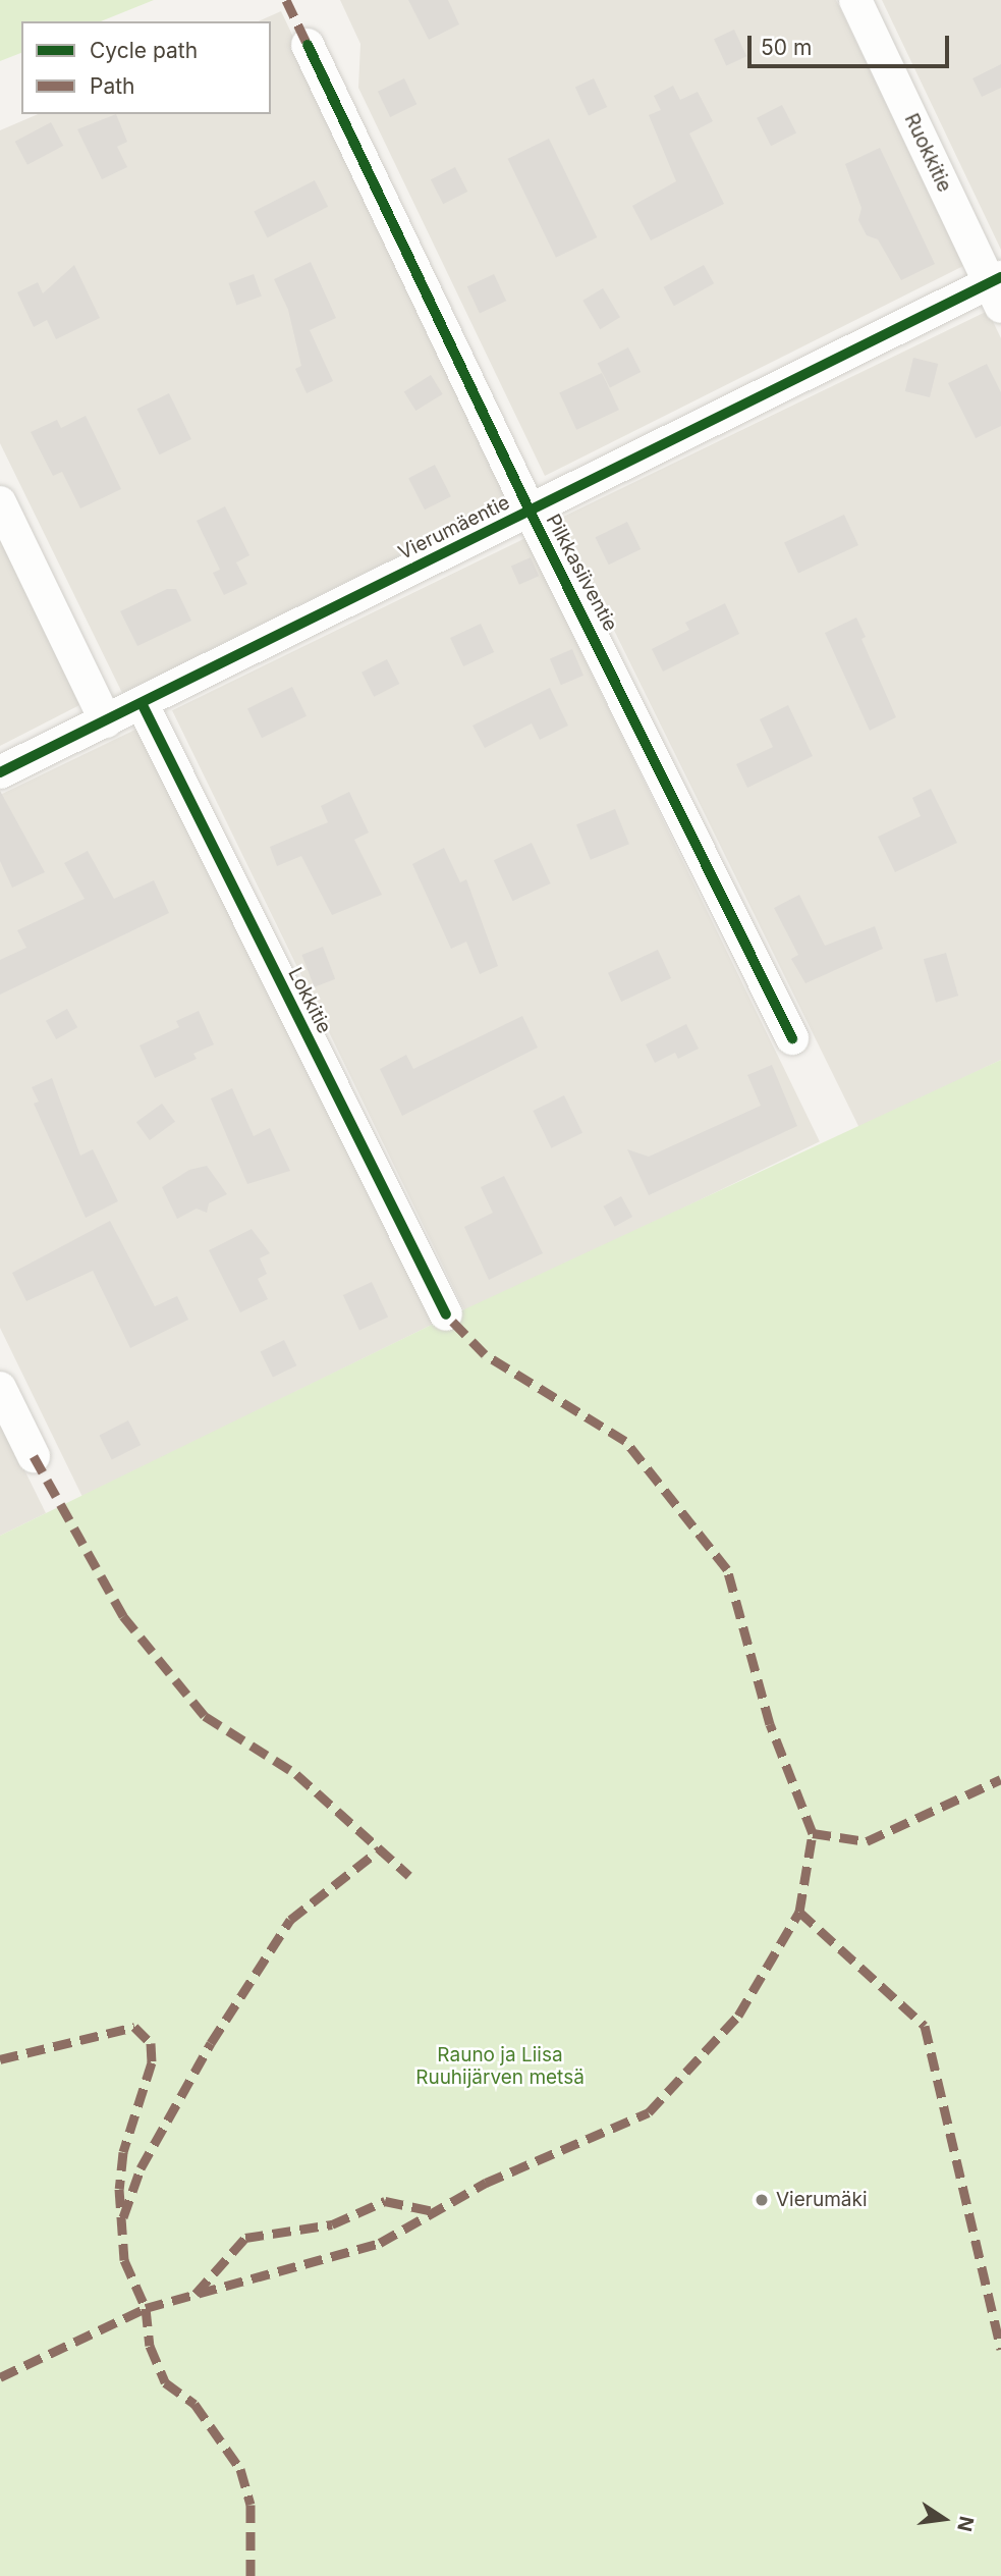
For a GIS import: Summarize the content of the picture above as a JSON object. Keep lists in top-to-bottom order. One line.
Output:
{"streets":{"street":["Ruokkitie","Vierumäentie","Pilkkasiiventie","Lokkitie"]},"crossings":[["Ruokkitie","Vierumäentie"],["Vierumäentie","Pilkkasiiventie"],["Vierumäentie","Lokkitie"]],"parks":["Rauno ja Liisa Ruuhijärven metsä"],"places":["Vierumäki"],"legend":["Cycle path","Path"],"scale_bar":"50 m","north":"right"}
